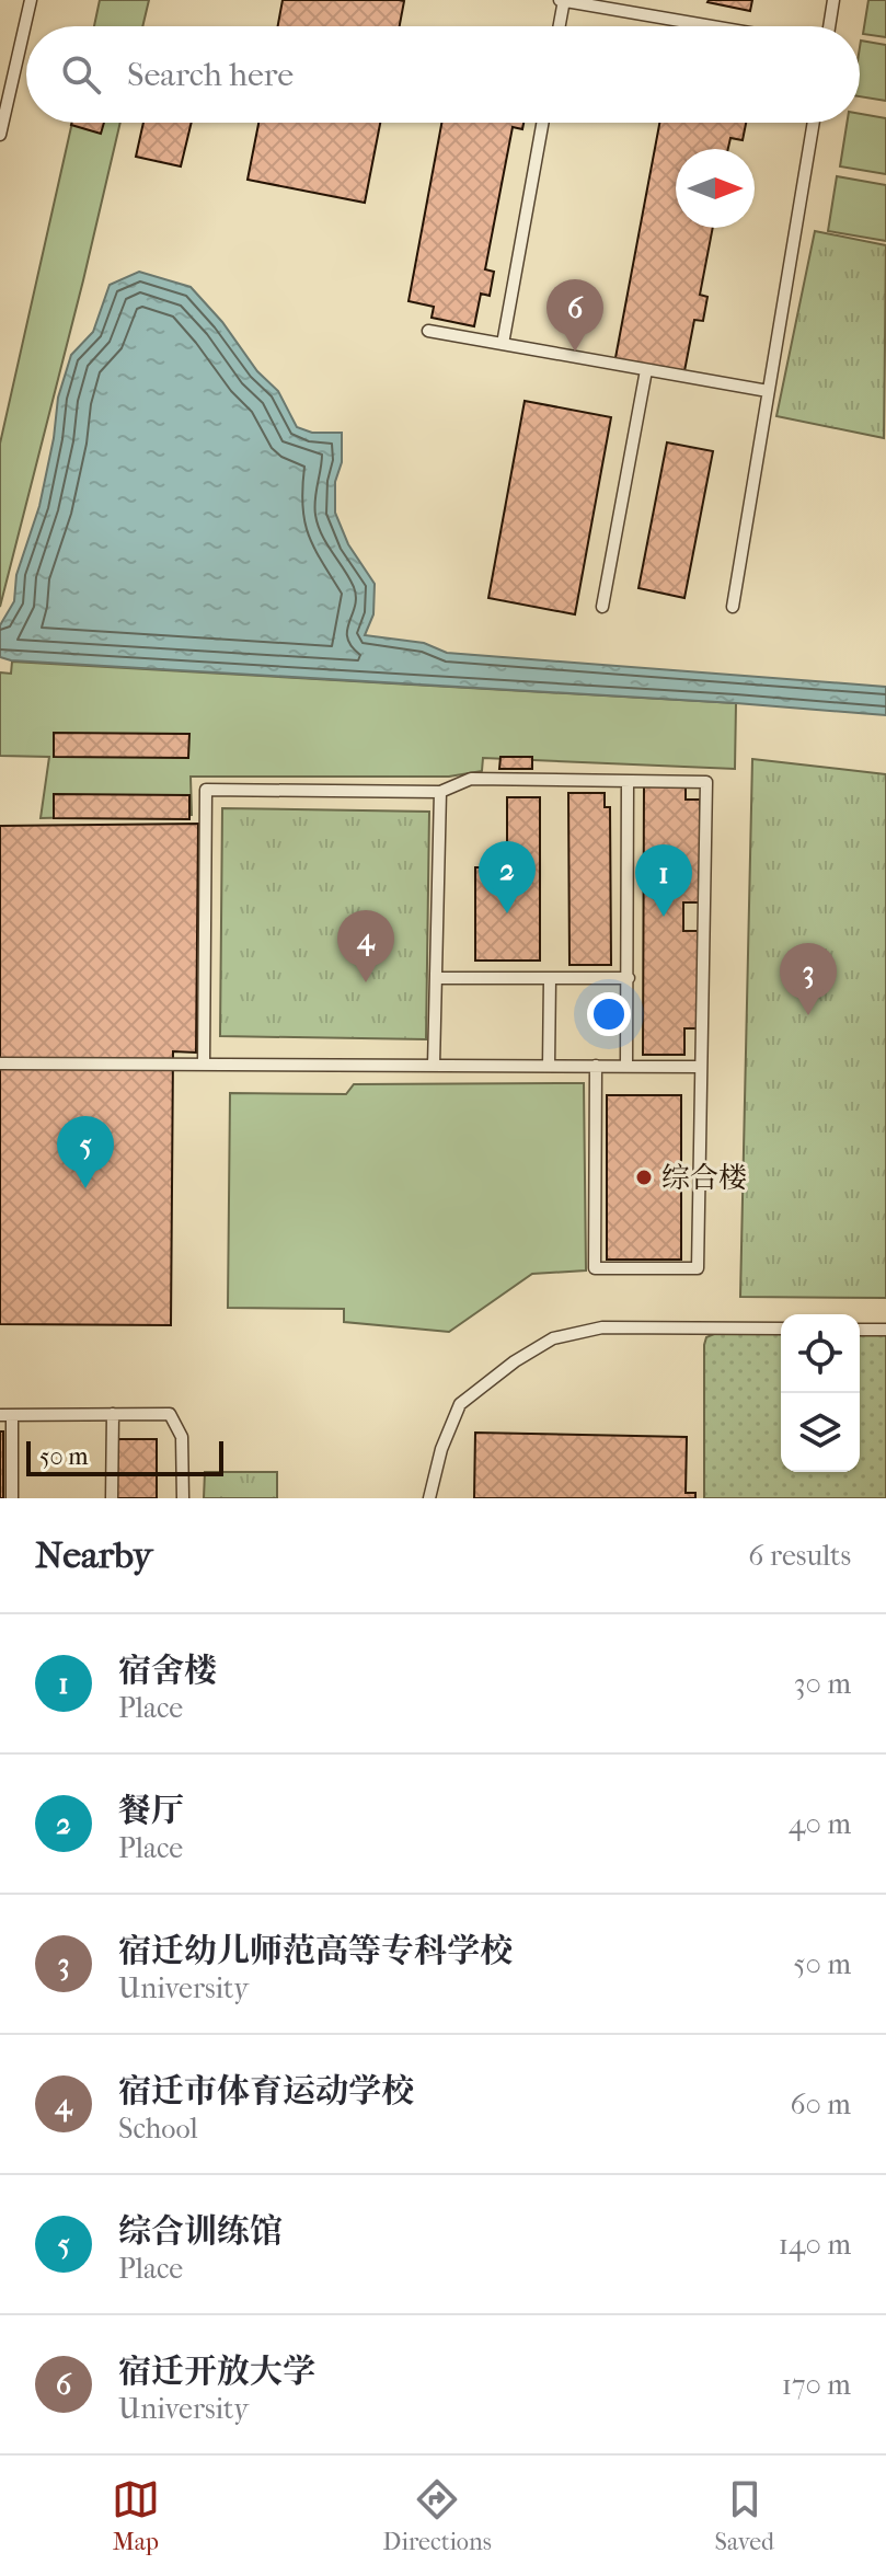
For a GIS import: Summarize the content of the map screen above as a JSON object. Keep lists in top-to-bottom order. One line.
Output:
{"places":["综合楼"],"scale_bar":"50 m","north":"right","page":{"search":"Search here","pins":["6","2","1","4","3","5"],"scale":"50 m","heading":["Nearby","6 results"],"list":[{"mark":"1","name":"宿舍楼","note":"Place","value":"30 m"},{"mark":"2","name":"餐厅","note":"Place","value":"40 m"},{"mark":"3","name":"宿迁幼儿师范高等专科学校","note":"University","value":"50 m"},{"mark":"4","name":"宿迁市体育运动学校","note":"School","value":"60 m"},{"mark":"5","name":"综合训练馆","note":"Place","value":"140 m"},{"mark":"6","name":"宿迁开放大学","note":"University","value":"170 m"}],"nav":["Map","Directions","Saved"]}}
